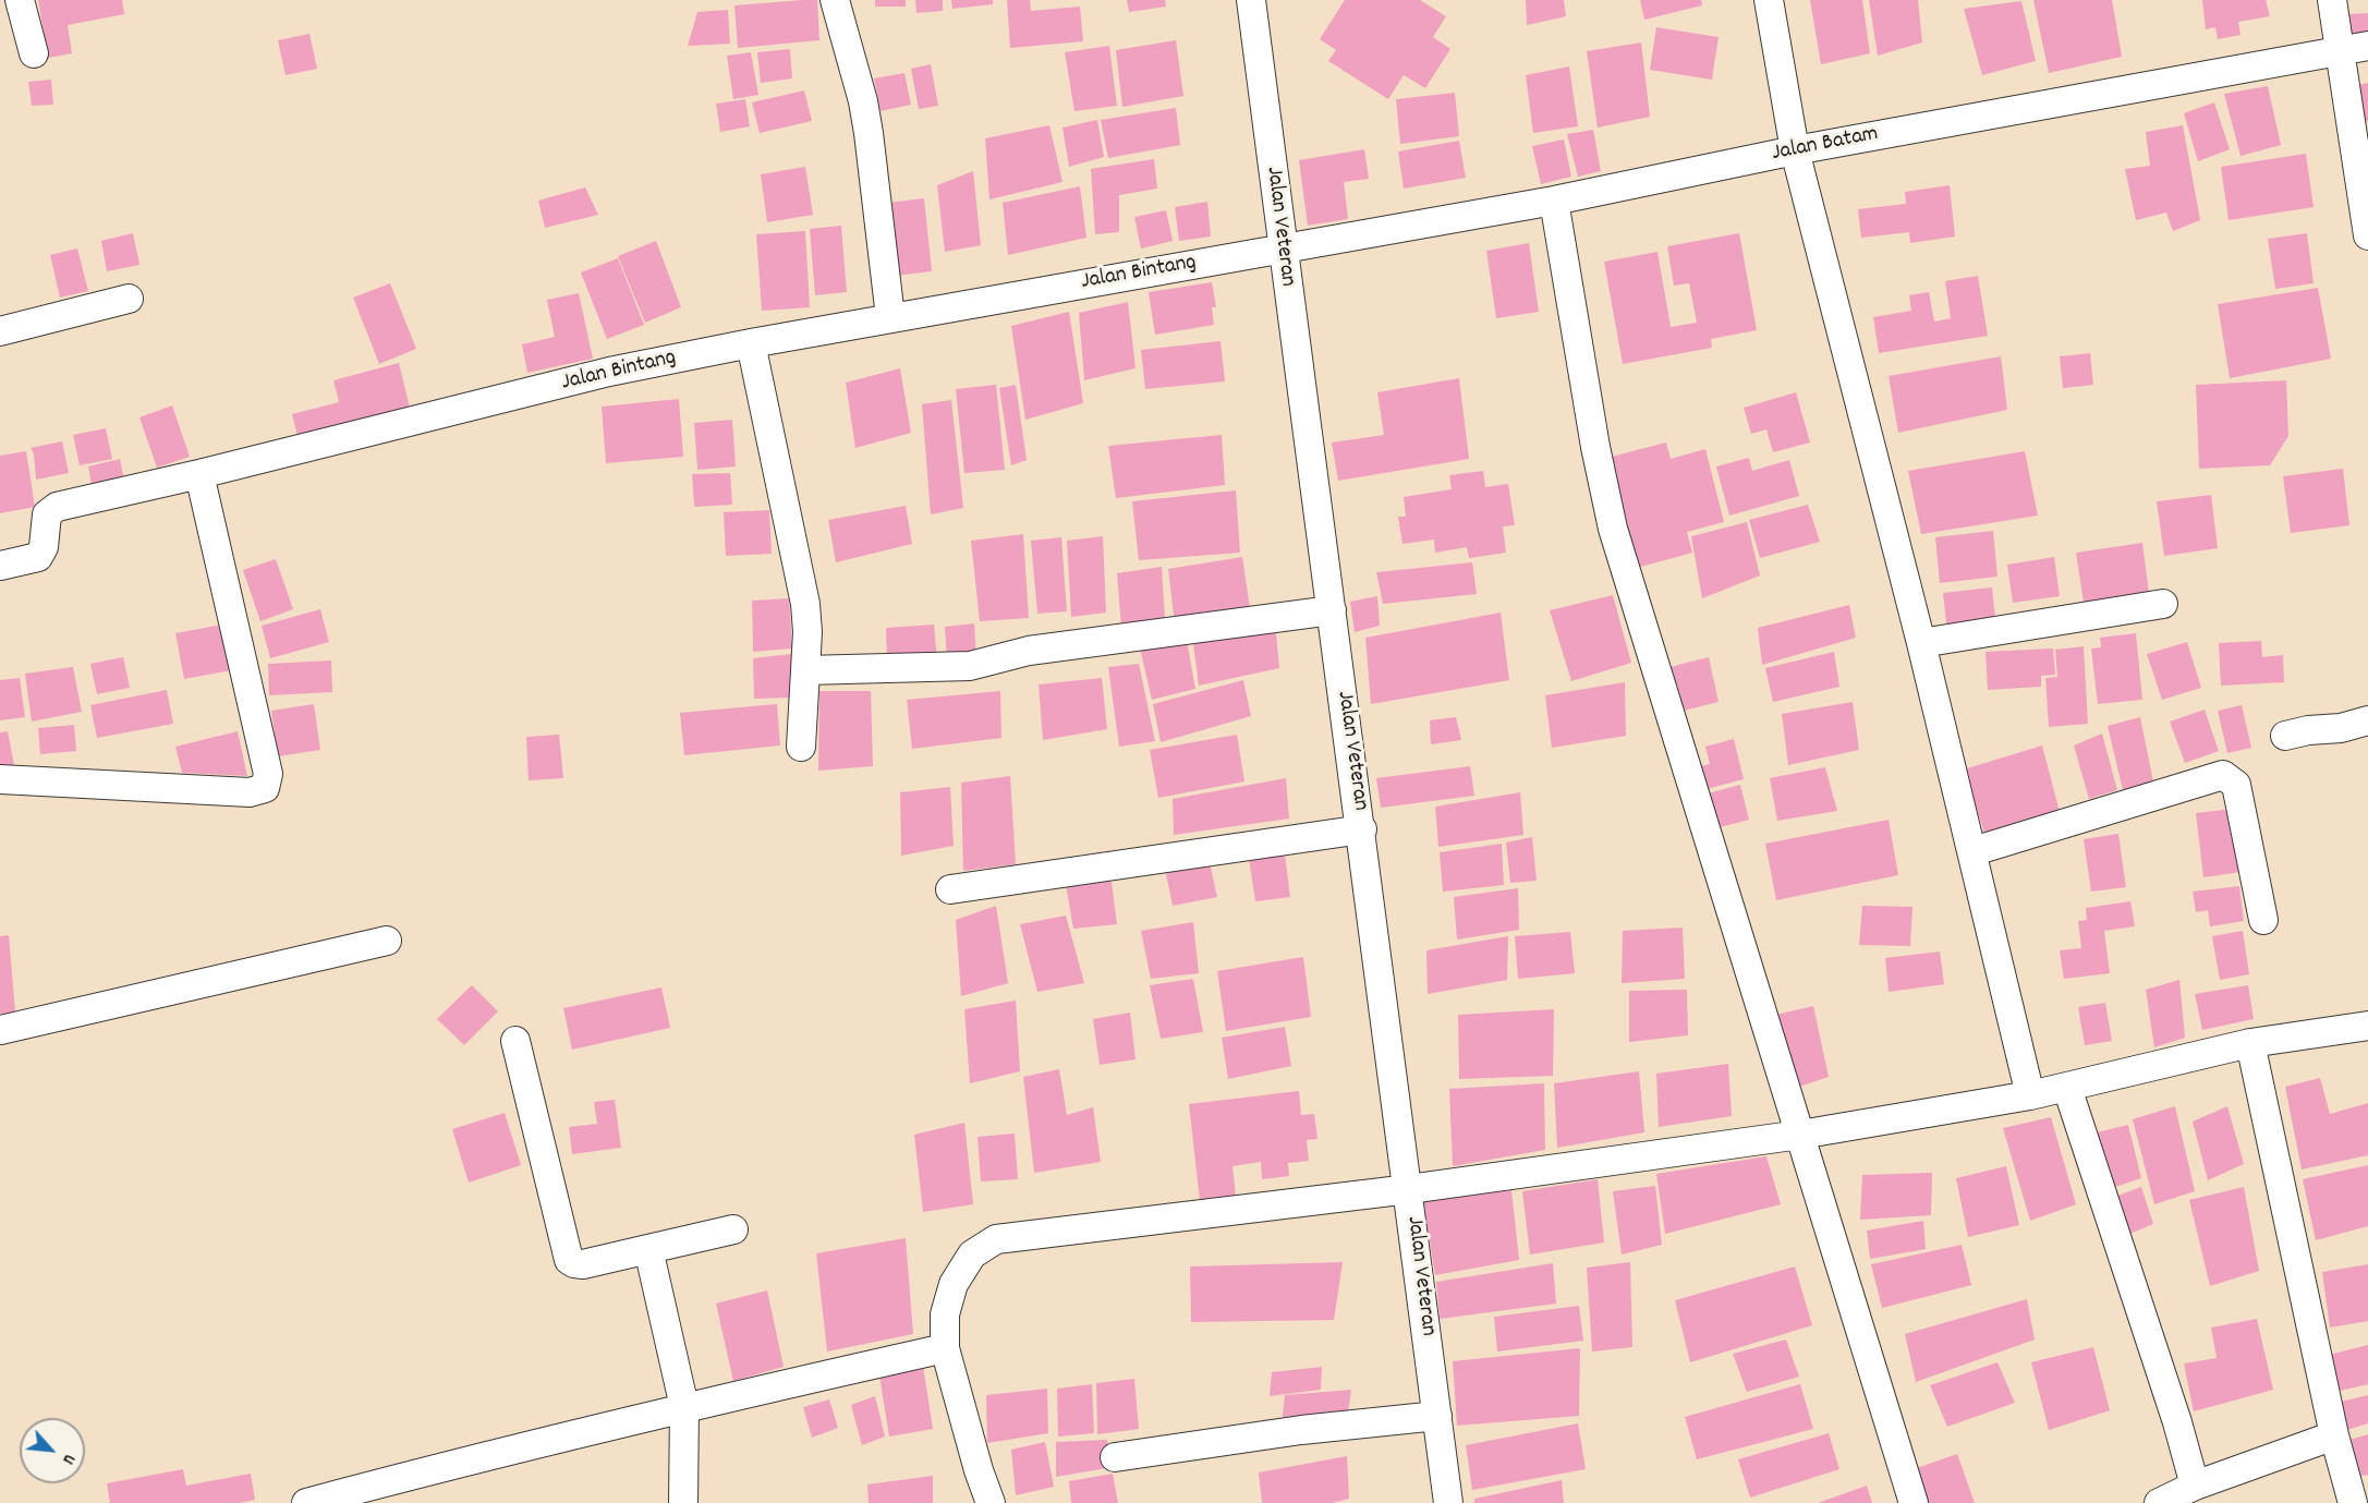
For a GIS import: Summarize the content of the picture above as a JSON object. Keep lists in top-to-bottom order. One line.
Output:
{"streets":{"street":["Jalan Batam","Jalan Veteran","Jalan Bintang"]},"crossings":[["Jalan Batam","Jalan Veteran"],["Jalan Batam","Jalan Bintang"],["Jalan Veteran","Jalan Bintang"]],"north":"bottom right"}
